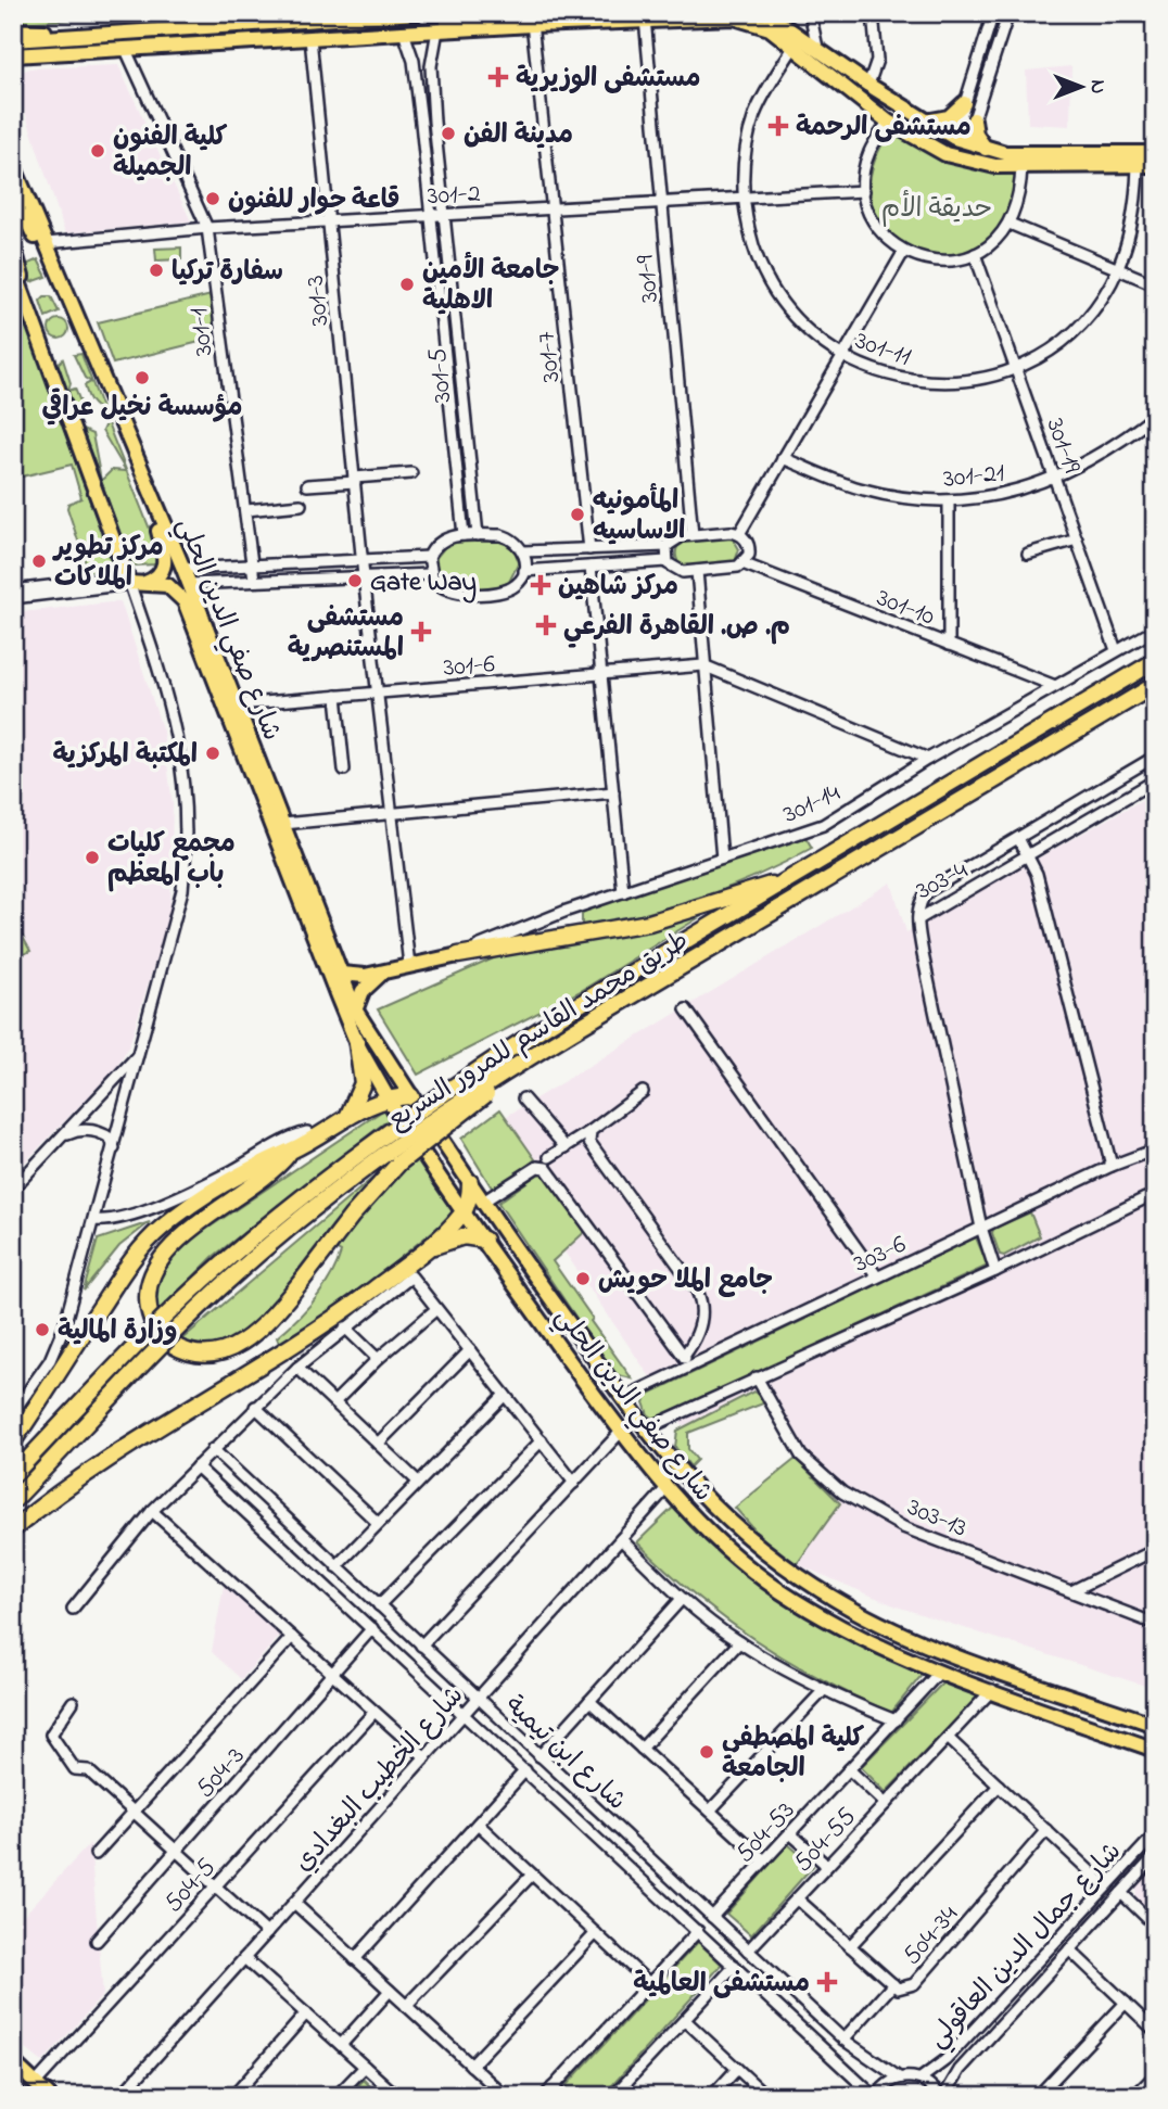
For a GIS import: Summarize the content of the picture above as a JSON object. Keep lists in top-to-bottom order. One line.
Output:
{"streets":{"highway":["طريق محمد القاسم للمرور السريع"],"main road":["شارع صفي الدين الحلي"],"street":["301-2","301-9","301-3","301-1","301-11","301-7","301-5","301-19","301-21","301-10","301-6","301-14","303-4","303-6","303-13","شارع ابن تيمية","504-3","شارع الخطيب البغدادي","504-53","504-55","504-5","504-34","شارع جمال الدين العاقولي"]},"crossings":[["301-2","301-9"],["301-2","301-3"],["301-2","301-1"],["301-2","301-11"],["301-2","301-7"],["301-2","301-5"],["301-2","شارع صفي الدين الحلي"],["301-3","301-6"],["301-11","301-19"],["301-19","301-21"],["301-19","301-14"],["301-10","301-14"],["شارع صفي الدين الحلي","301-6"],["شارع صفي الدين الحلي","303-6"],["شارع صفي الدين الحلي","شارع الخطيب البغدادي"],["شارع صفي الدين الحلي","504-53"],["شارع صفي الدين الحلي","504-55"],["شارع ابن تيمية","504-3"],["شارع ابن تيمية","شارع الخطيب البغدادي"],["شارع ابن تيمية","504-53"],["شارع ابن تيمية","504-55"],["504-55","504-34"]],"parks":["حديقة الأم"],"places":{"health":["مستشفى الوزيرية","مستشفى الرحمة","مركز شاهين","م. ص. القاهرة الفرعي","مستشفى المستنصرية","مستشفى العالمية"],"other":["مدينة الفن","كلية الفنون الجميلة","قاعة حوار للفنون","سفارة تركيا","جامعة الأمين الاهلية","مؤسسة نخيل عراقي","المأمونيه الاساسيه","مركز تطوير الملاكات","Gate Way","المكتبة المركزية","مجمع كليات باب المعظم","جامع الملا حويش","وزارة المالية","كلية المصطفى الجامعة"]},"north":"right"}
